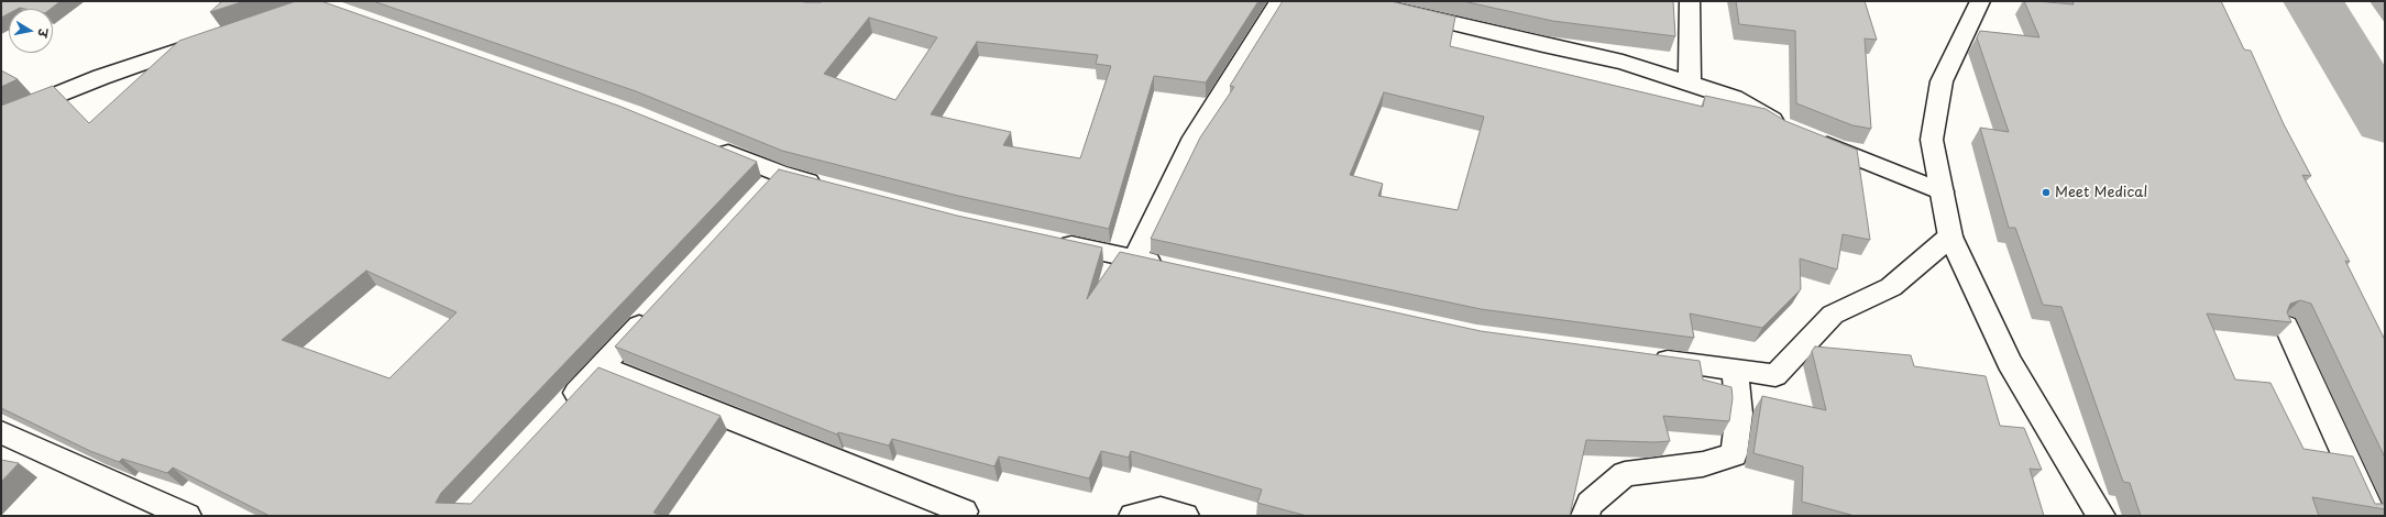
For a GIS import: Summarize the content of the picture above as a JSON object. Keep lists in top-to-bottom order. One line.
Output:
{"places":["Meet Medical"],"north":"right"}
